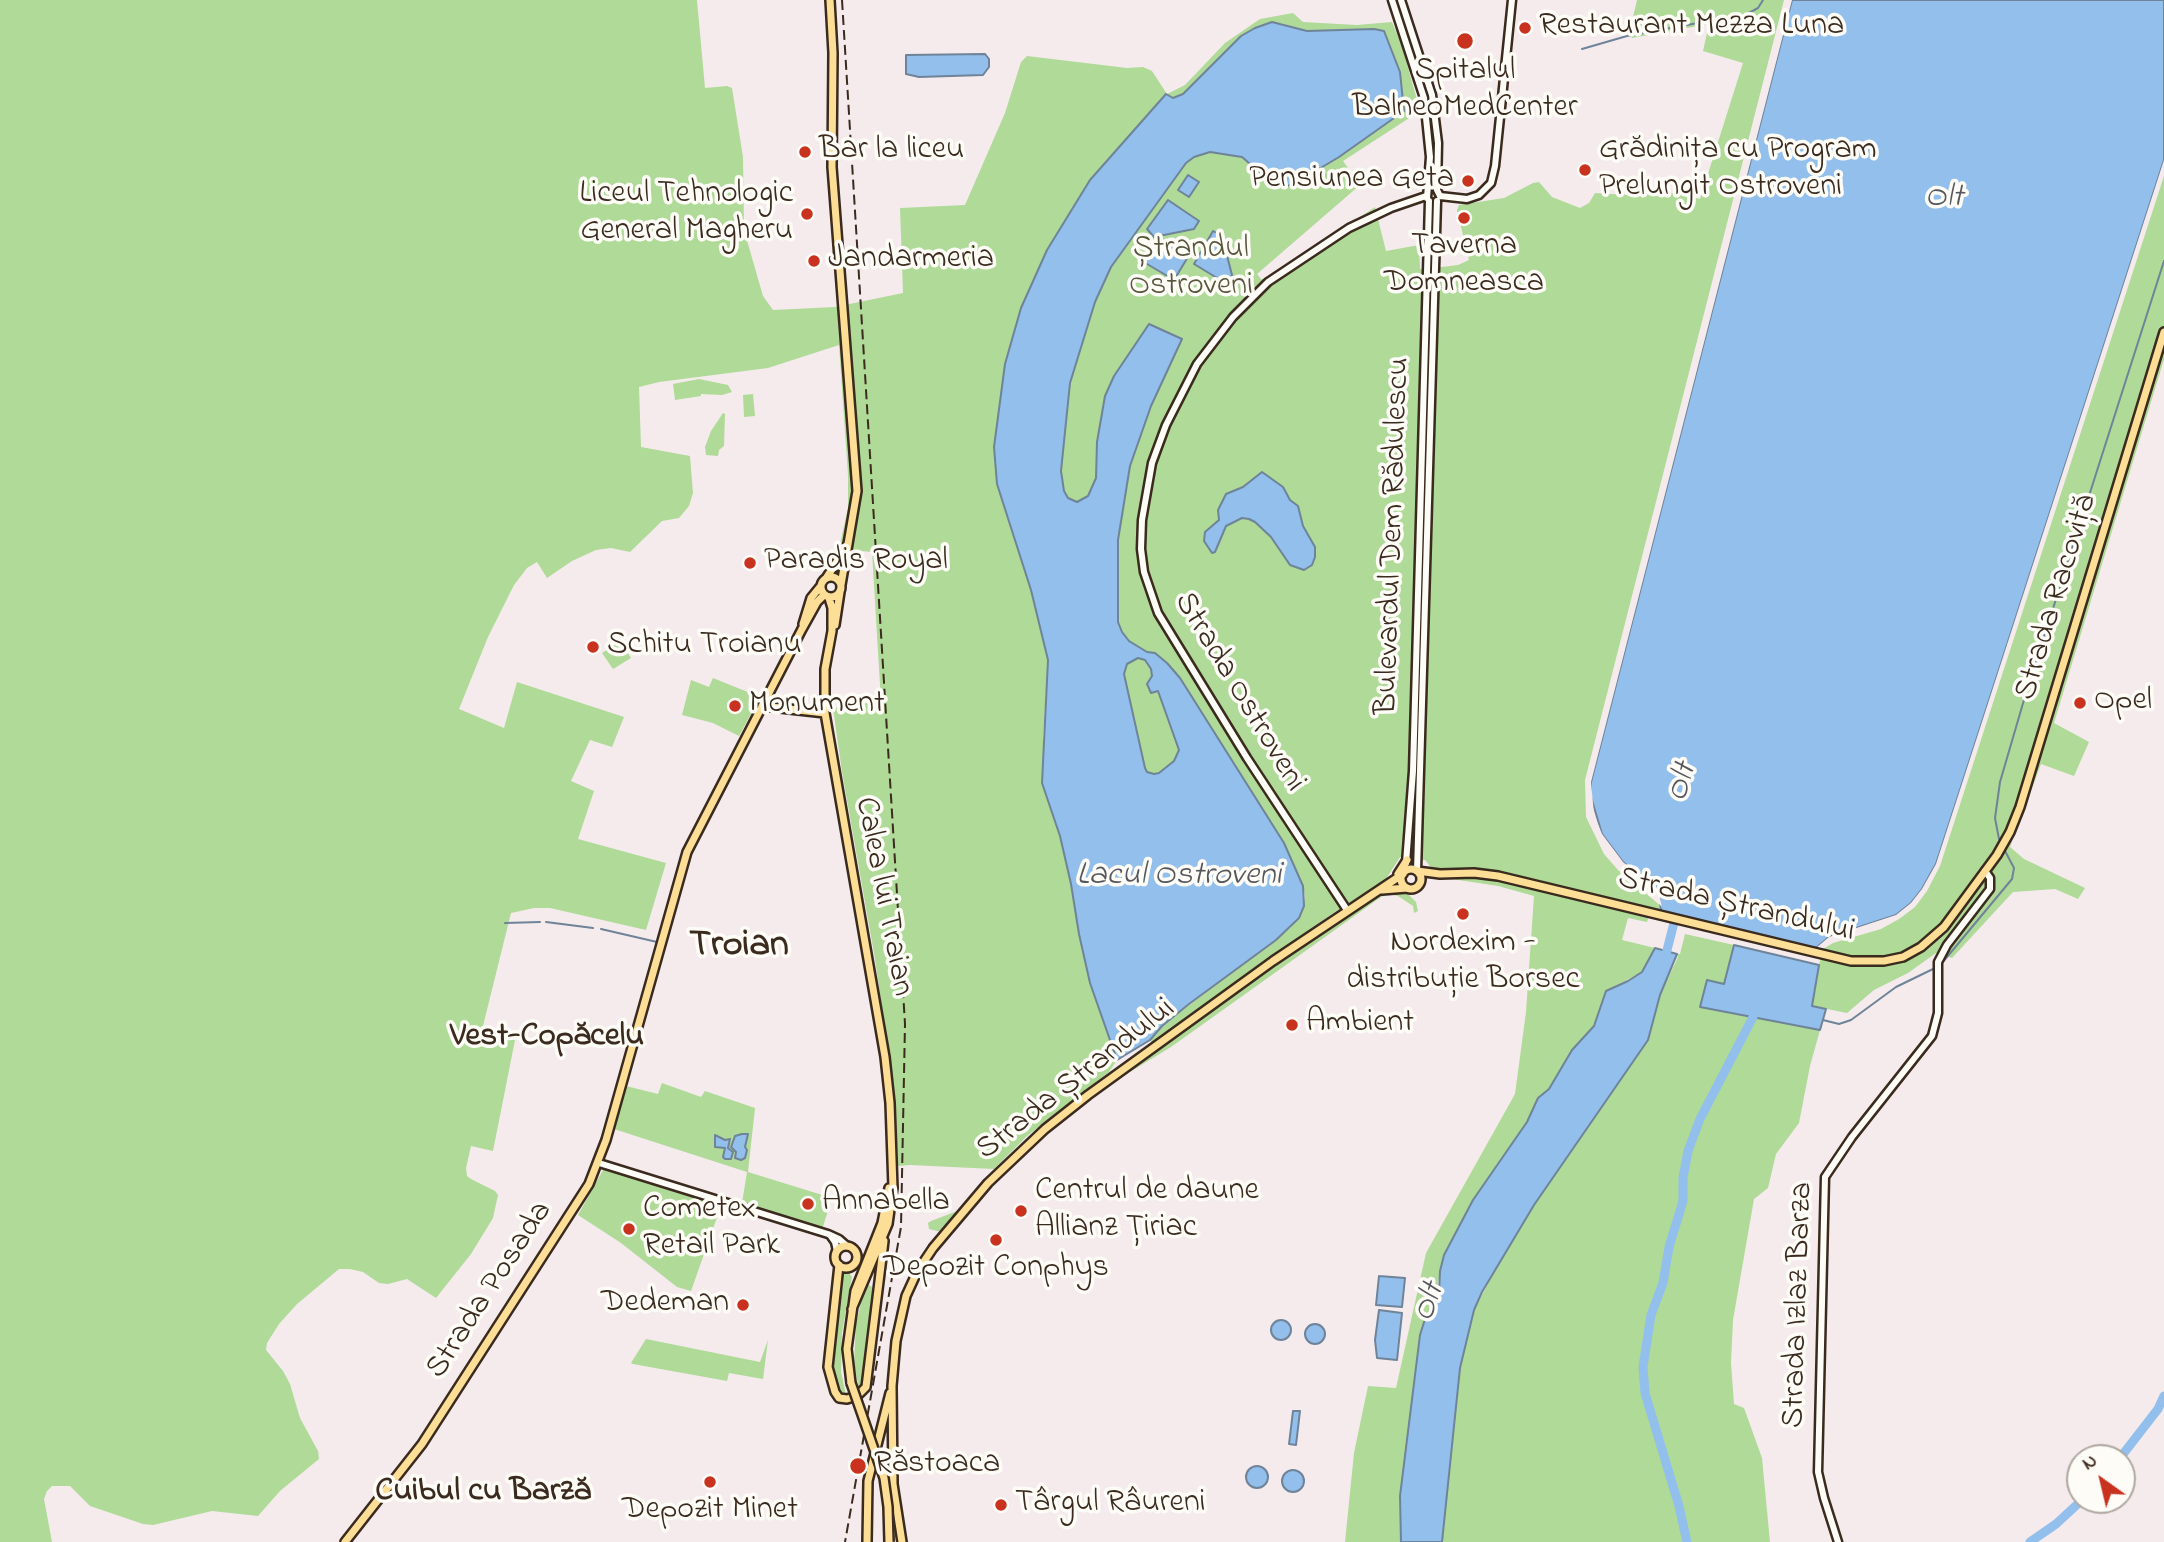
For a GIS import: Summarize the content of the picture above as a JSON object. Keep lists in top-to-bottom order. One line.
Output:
{"streets":{"main road":["Bulevardul Dem Rădulescu","Strada Racoviță","Strada Ostroveni","Calea lui Traian","Strada Ștrandului","Strada Posada","Strada Izlaz Barza"]},"crossings":[["Bulevardul Dem Rădulescu","Strada Ostroveni"],["Bulevardul Dem Rădulescu","Strada Ștrandului"],["Strada Racoviță","Strada Ștrandului"],["Strada Racoviță","Strada Izlaz Barza"],["Strada Ostroveni","Strada Ștrandului"],["Calea lui Traian","Strada Posada"],["Strada Ștrandului","Strada Izlaz Barza"]],"districts":["Troian","Vest-Copăcelu","Cuibul cu Barză"],"water":["Olt","Lacul Ostroveni"],"parks":["Ștrandul Ostroveni"],"places":["Restaurant Mezza Luna","Spitalul BalneoMedCenter","Bar la liceu","Grădinița cu Program Prelungit Ostroveni","Pensiunea Geta","Liceul Tehnologic General Magheru","Taverna Domneasca","Jandarmeria","Paradis Royal","Schitu Troianu","Opel","Monument","Nordexim - distribuție Borsec","Ambient","Annabella","Centrul de daune Allianz Țiriac","Cometex Retail Park","Depozit Conphys","Dedeman","Răstoaca","Depozit Minet","Târgul Râureni"],"north":"top left"}
